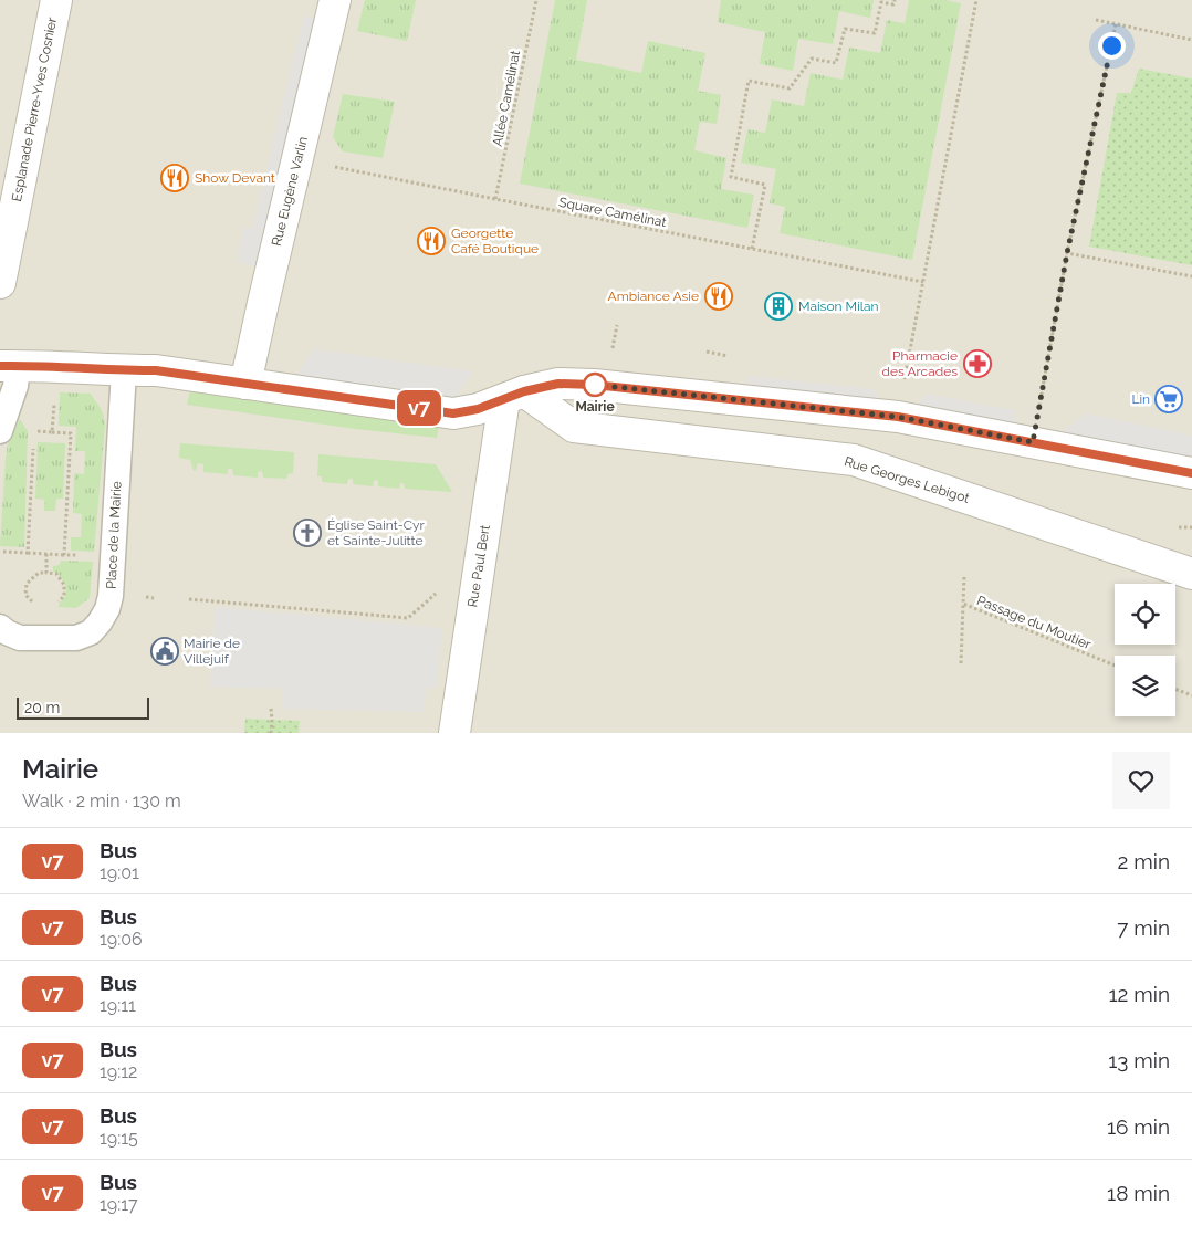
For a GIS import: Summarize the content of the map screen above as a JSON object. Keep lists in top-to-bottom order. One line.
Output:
{"streets":{"street":["Esplanade Pierre-Yves Cosnier","Rue Eugène Varlin","Rue Georges Lebigot","Rue Paul Bert"],"lane":["Place de la Mairie"],"path":["Allée Camélinat","Square Camélinat","Passage du Moutier"]},"crossings":[["Allée Camélinat","Square Camélinat"],["Rue Eugène Varlin","Square Camélinat"],["Rue Georges Lebigot","Rue Paul Bert"]],"places":{"restaurant":["Show Devant","Georgette Café Boutique","Ambiance Asie"],"building":["Maison Milan"],"pharmacy":["Pharmacie des Arcades"],"other":["Mairie"],"supermarket":["Lin"],"church":["Église Saint-Cyr et Sainte-Julitte"],"public building":["Mairie de Villejuif"]},"lines":["bus line v7"],"scale_bar":"20 m","page":{"on_map":"v7","scale":"20 m","heading":["Mairie","Walk · 2 min · 130 m"],"list":[{"mark":"v7","name":"Bus","note":"19:01","value":"2 min"},{"mark":"v7","name":"Bus","note":"19:06","value":"7 min"},{"mark":"v7","name":"Bus","note":"19:11","value":"12 min"},{"mark":"v7","name":"Bus","note":"19:12","value":"13 min"},{"mark":"v7","name":"Bus","note":"19:15","value":"16 min"},{"mark":"v7","name":"Bus","note":"19:17","value":"18 min"}]}}
